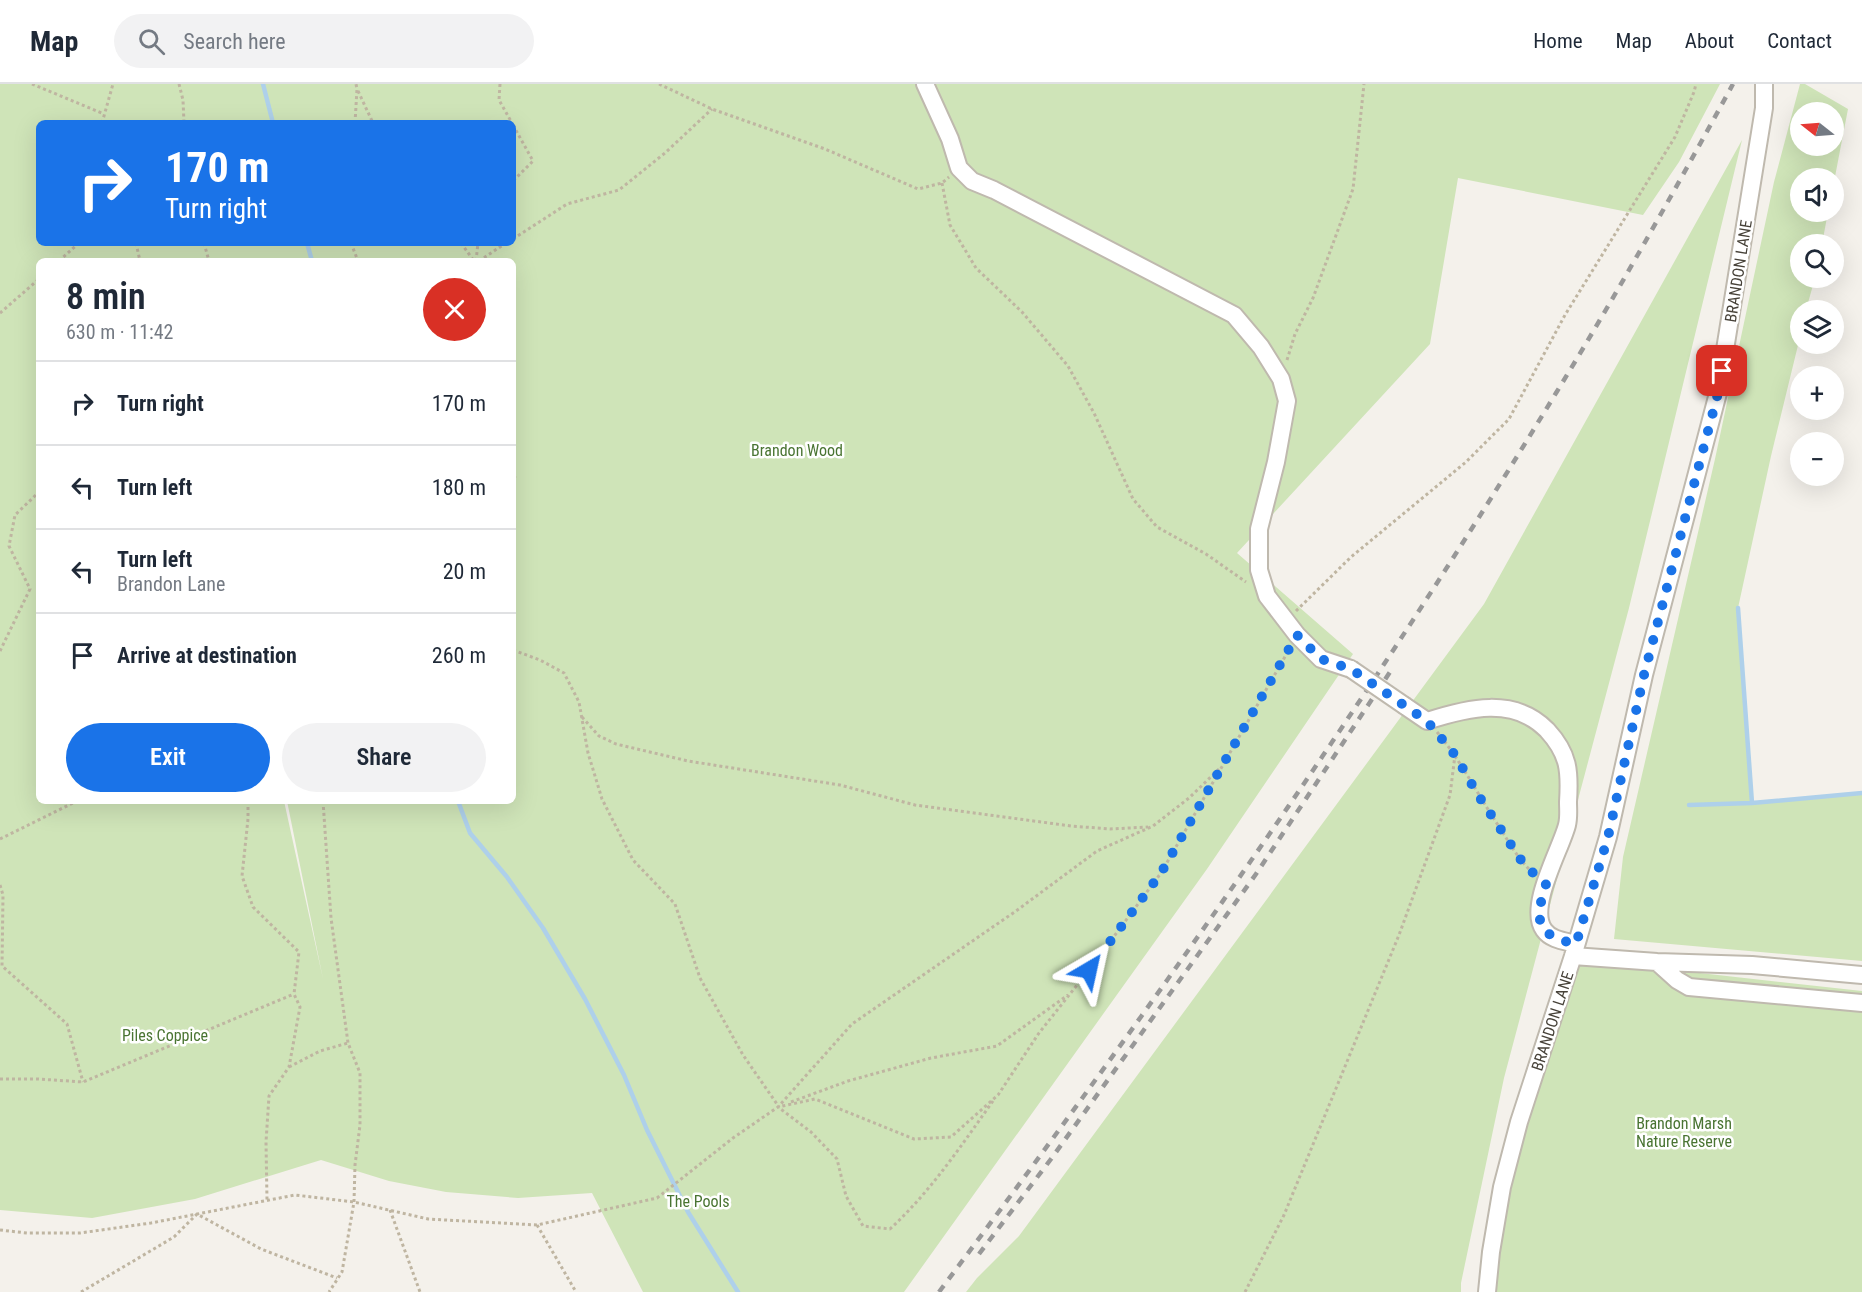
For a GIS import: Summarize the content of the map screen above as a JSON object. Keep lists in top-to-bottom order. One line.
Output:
{"streets":{"street":["BRANDON LANE"]},"parks":["Brandon Wood","Piles Coppice","Brandon Marsh Nature Reserve","The Pools"],"north":"left","page":{"header":"Map","search":"Search here","nav":["Home","Map","About","Contact"],"map_buttons":["+","−"],"turn":["170 m","Turn right"],"heading":["8 min","630 m · 11:42"],"list":[{"name":"Turn right","value":"170 m"},{"name":"Turn left","value":"180 m"},{"name":"Turn left","note":"Brandon Lane","value":"20 m"},{"name":"Arrive at destination","value":"260 m"}],"buttons":["Exit","Share"]}}
